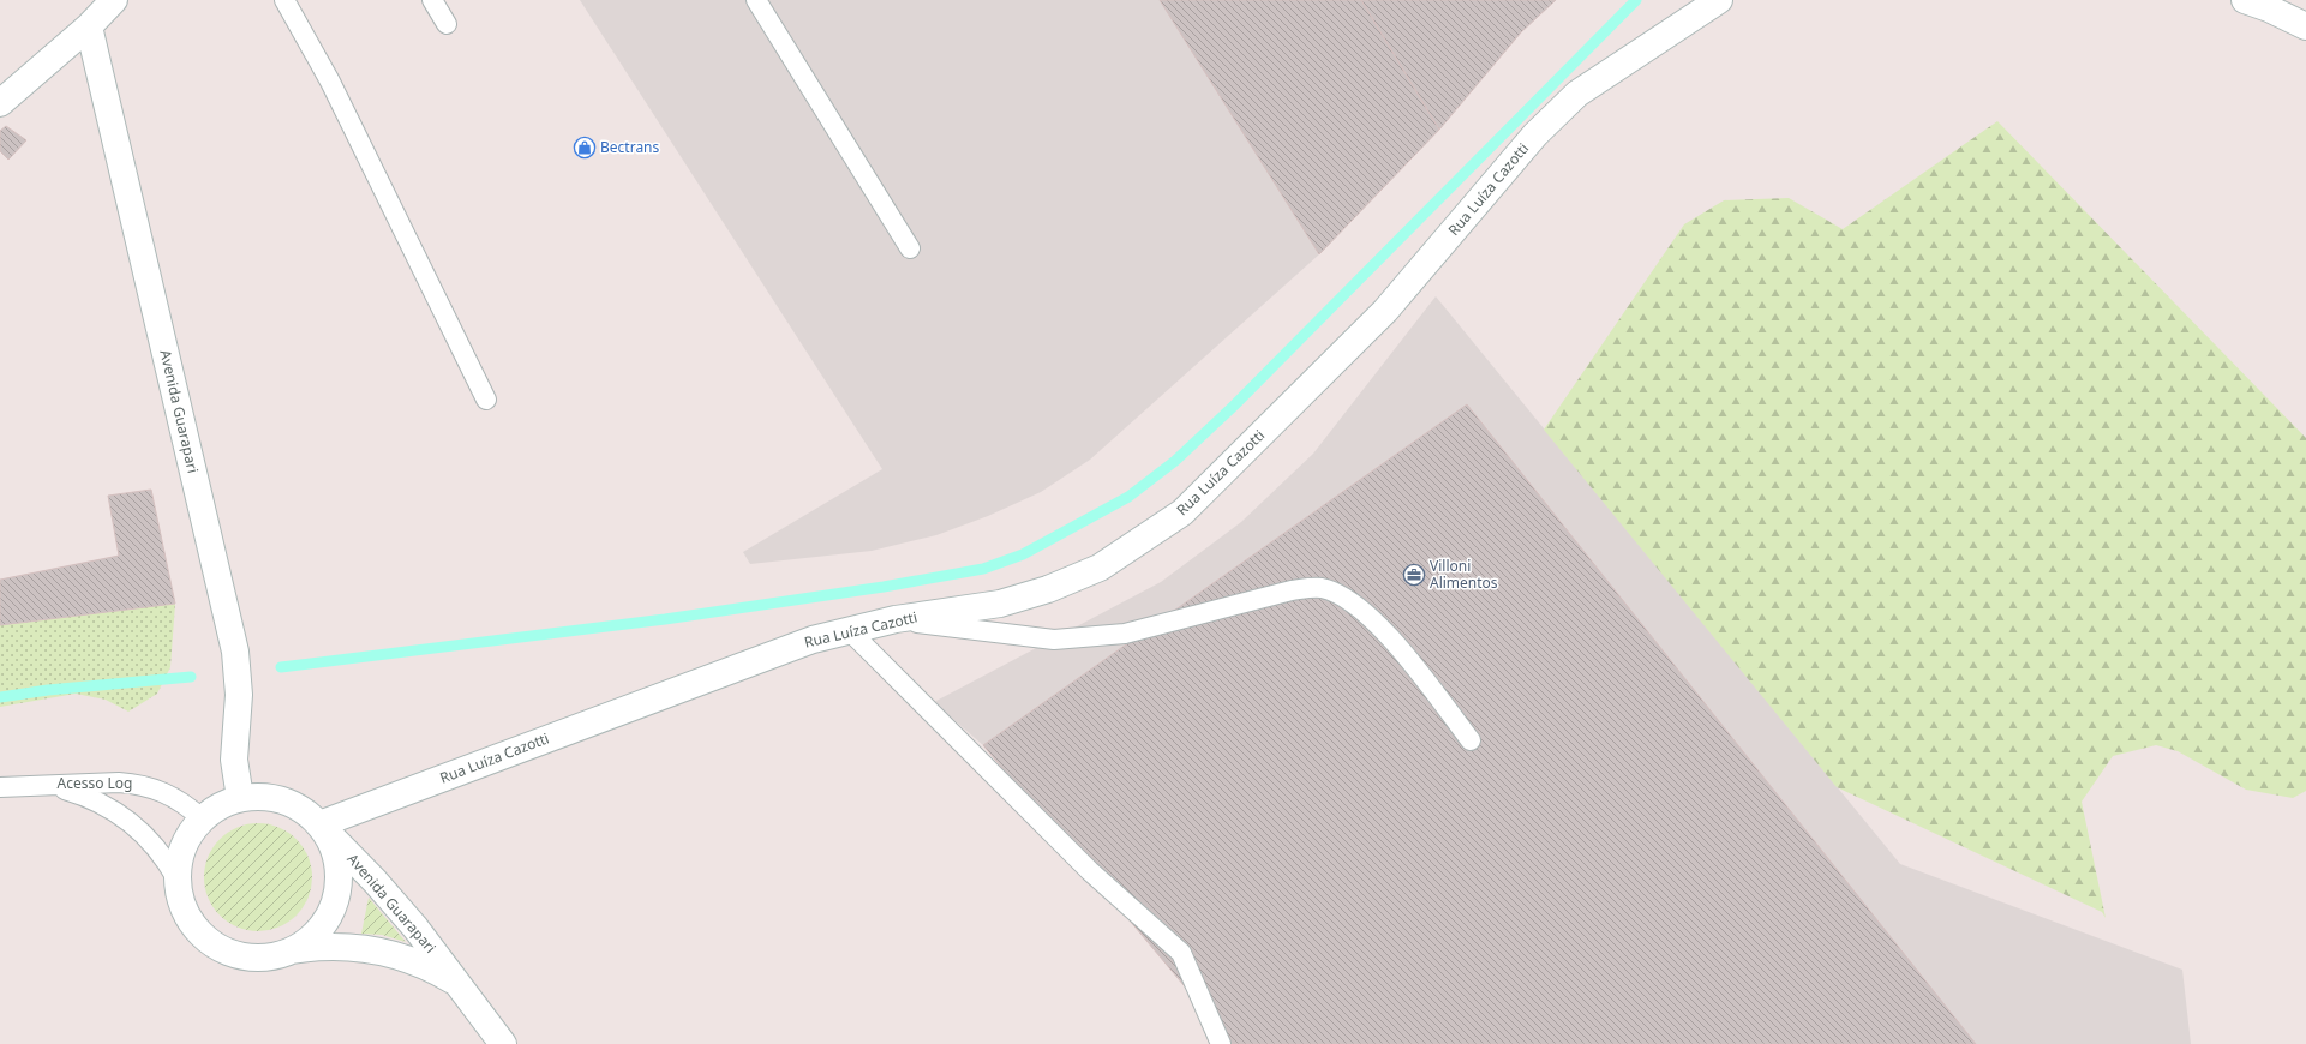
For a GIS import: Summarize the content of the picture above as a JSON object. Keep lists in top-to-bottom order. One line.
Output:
{"streets":{"street":["Rua Luíza Cazotti","Avenida Guarapari"],"lane":["Acesso Log"]},"crossings":[["Rua Luíza Cazotti","Avenida Guarapari"],["Rua Luíza Cazotti","Acesso Log"],["Avenida Guarapari","Acesso Log"]],"places":{"shop":["Bectrans"],"office":["Villoni Alimentos"]}}
